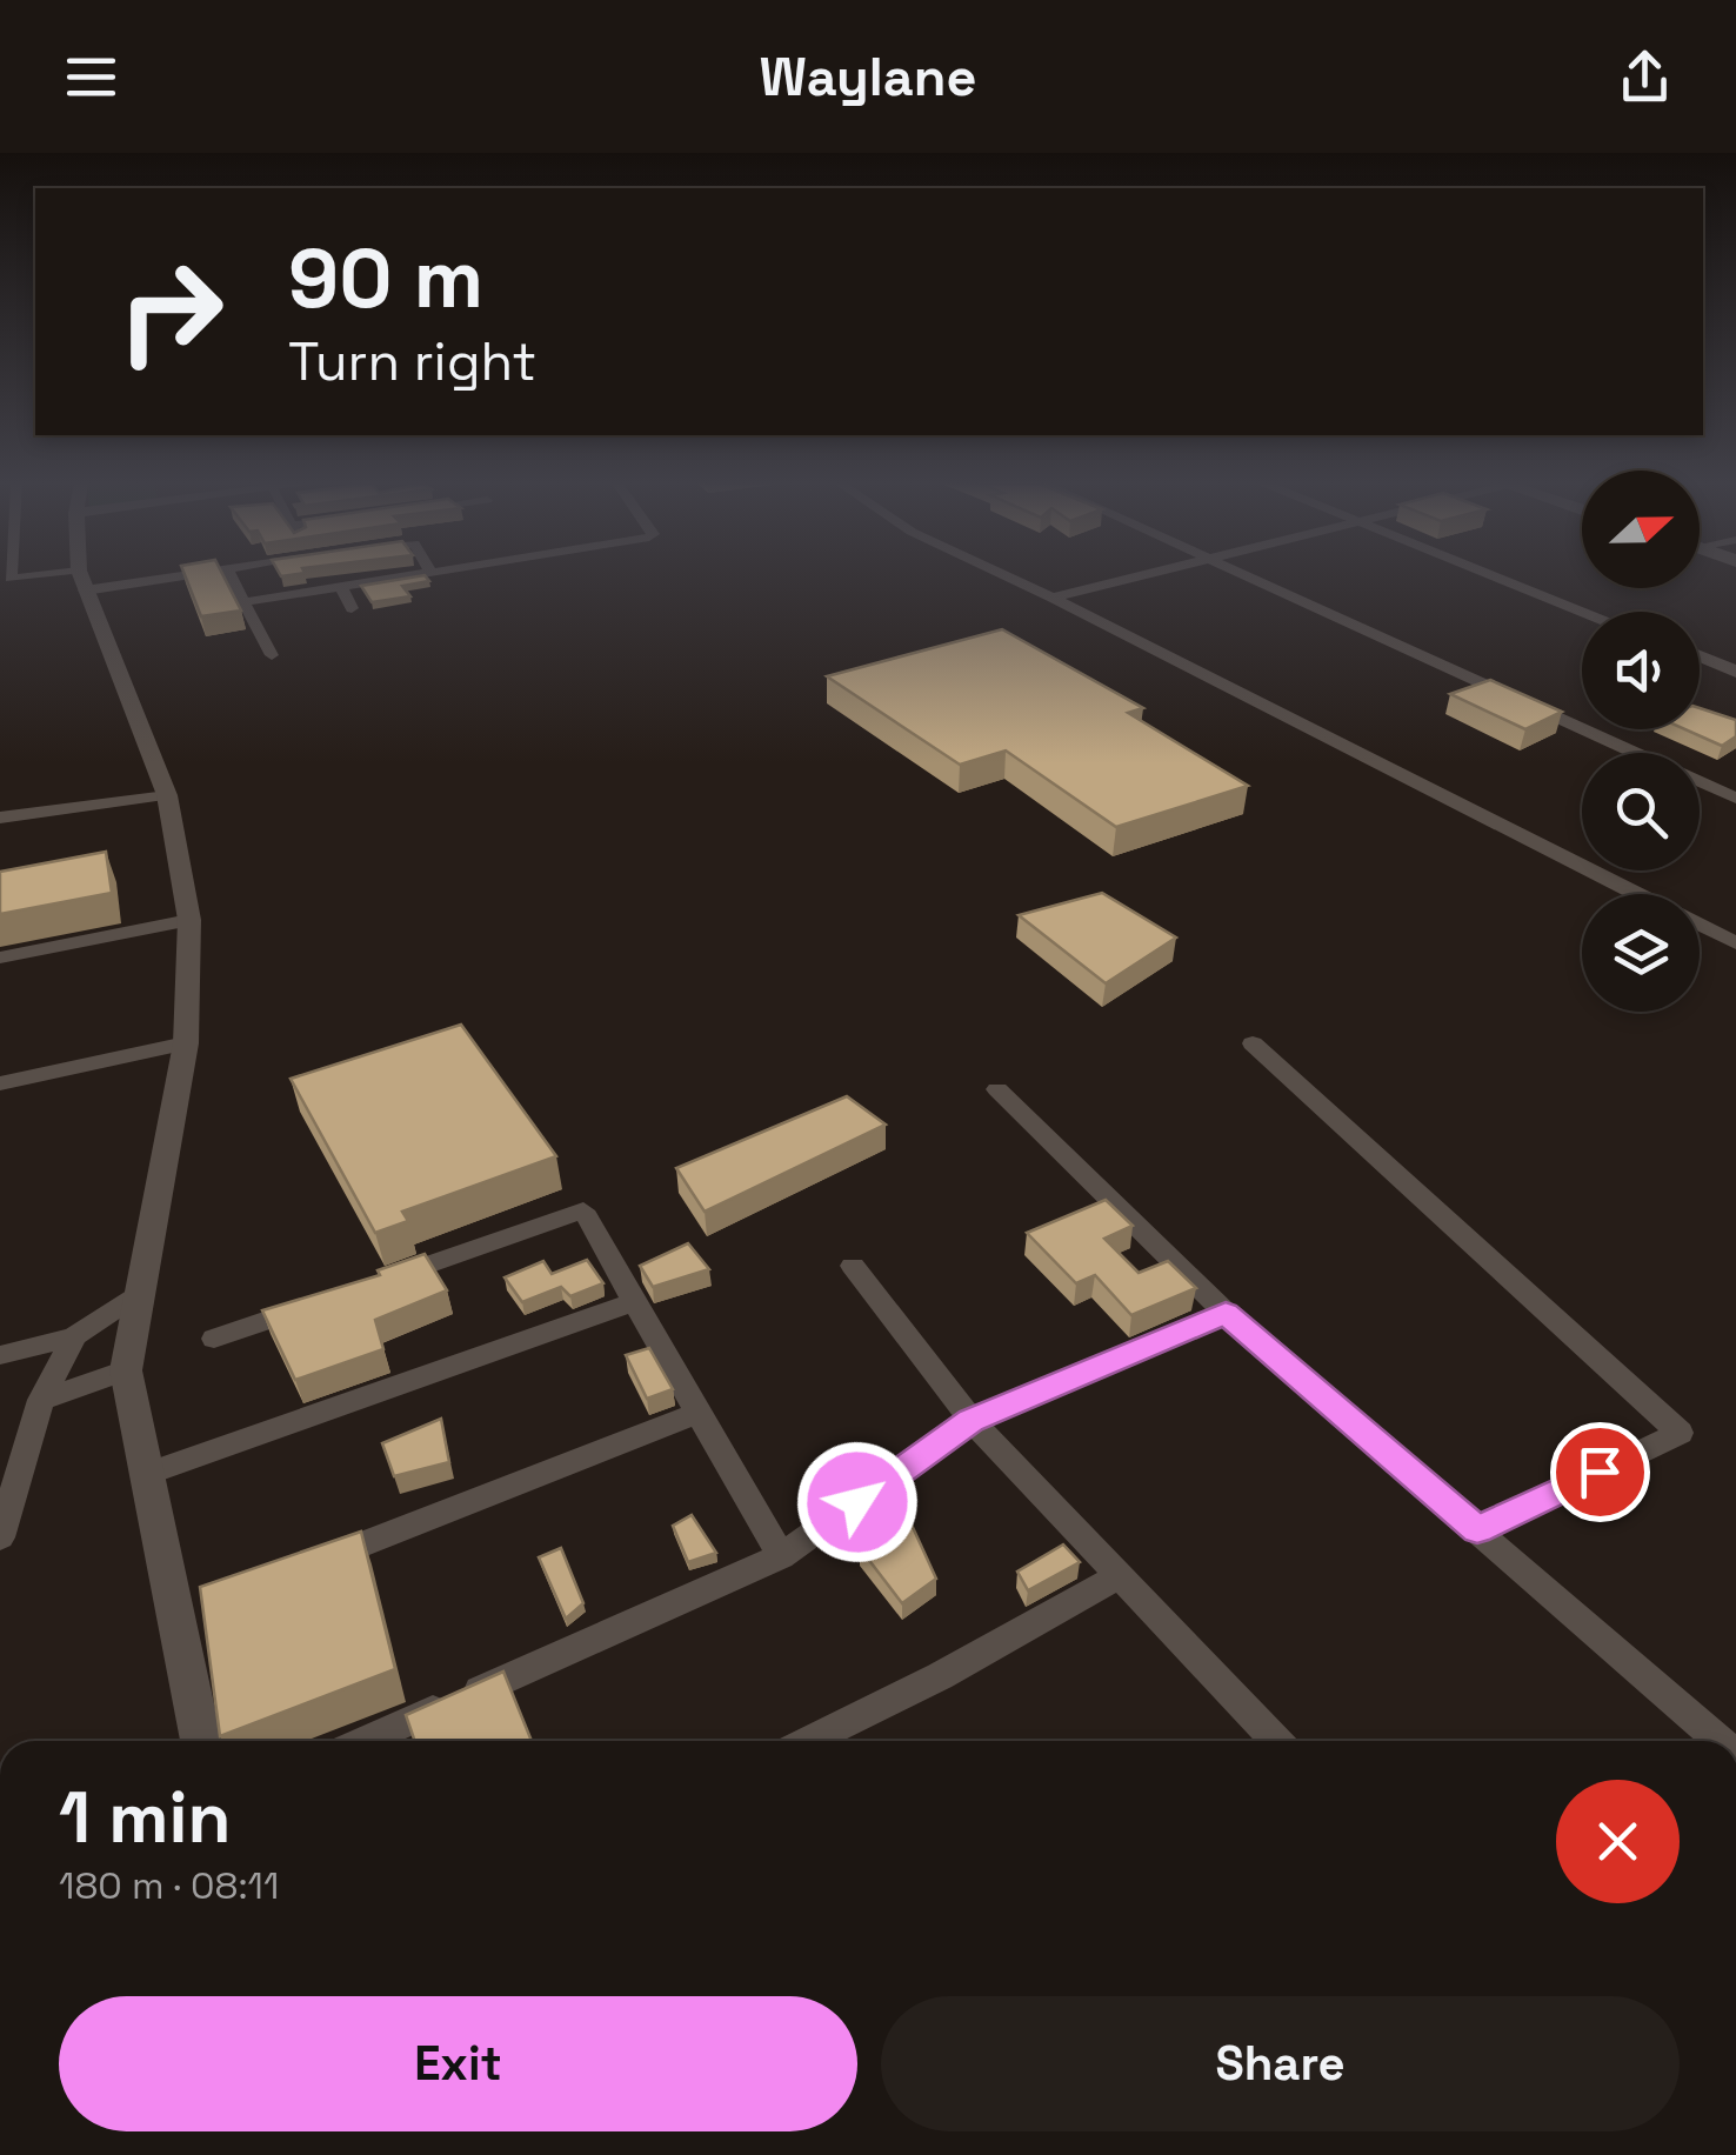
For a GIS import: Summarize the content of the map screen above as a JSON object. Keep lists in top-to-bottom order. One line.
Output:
{"north":"right","page":{"header":"Waylane","turn":["90 m","Turn right"],"heading":["1 min","180 m · 08:11"],"buttons":["Exit","Share"]}}
